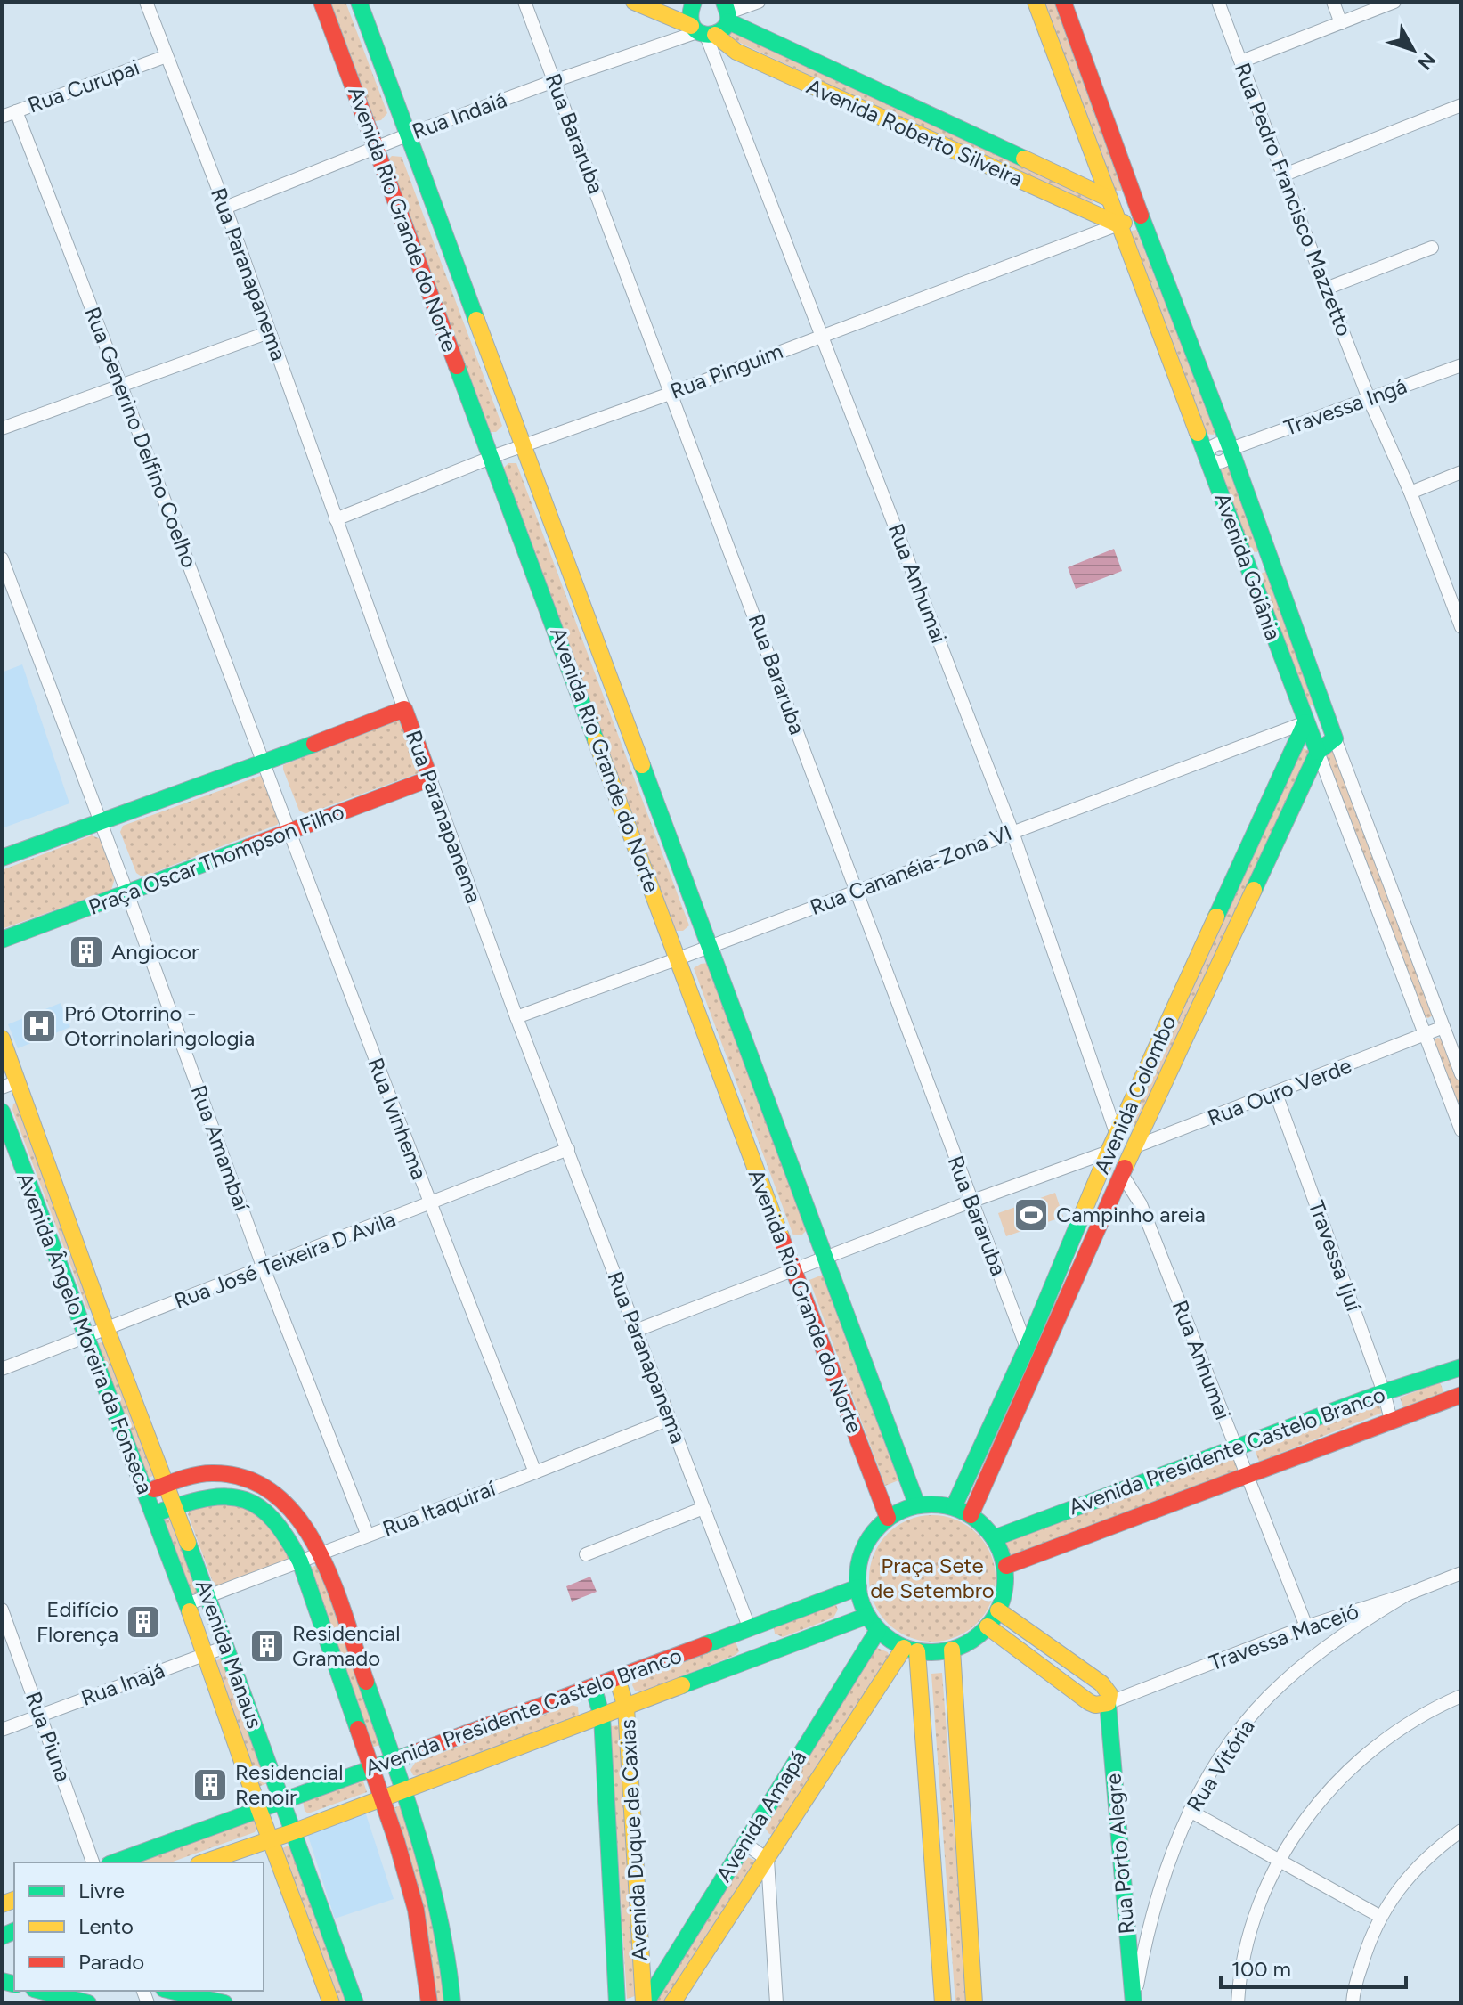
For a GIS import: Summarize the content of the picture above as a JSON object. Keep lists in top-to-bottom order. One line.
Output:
{"streets":{"street":["Rua Curupai","Rua Indaiá","Avenida Roberto Silveira","Rua Bararuba","Rua Pedro Francisco Mazzetto","Avenida Rio Grande do Norte","Rua Paranapanema","Rua Pinguim","Travessa Ingá","Rua Generino Delfino Coelho","Avenida Goiânia","Rua Anhumai","Praça Oscar Thompson Filho","Rua Cananéia-Zona VI","Rua Ouro Verde","Avenida Colombo","Rua Ivinhema","Rua Amambaí","Travessa Ijuí","Rua José Teixeira D Avila","Avenida Ângelo Moreira da Fonseca","Avenida Presidente Castelo Branco","Rua Itaquiraí","Travessa Maceió","Avenida Manaus","Rua Inajá","Rua Piuna","Rua Vitória","Avenida Amapá","Avenida Duque de Caxias","Rua Porto Alegre"]},"crossings":[["Rua Curupai","Rua Paranapanema"],["Rua Curupai","Rua Generino Delfino Coelho"],["Rua Indaiá","Avenida Roberto Silveira"],["Rua Indaiá","Rua Bararuba"],["Rua Indaiá","Avenida Rio Grande do Norte"],["Rua Indaiá","Rua Paranapanema"],["Rua Indaiá","Rua Anhumai"],["Avenida Roberto Silveira","Rua Pinguim"],["Avenida Roberto Silveira","Avenida Goiânia"],["Avenida Roberto Silveira","Rua Anhumai"],["Rua Bararuba","Rua Pinguim"],["Rua Bararuba","Rua Cananéia-Zona VI"],["Rua Bararuba","Avenida Colombo"],["Rua Pedro Francisco Mazzetto","Travessa Ingá"],["Avenida Rio Grande do Norte","Rua Pinguim"],["Avenida Rio Grande do Norte","Rua Cananéia-Zona VI"],["Avenida Rio Grande do Norte","Avenida Colombo"],["Avenida Rio Grande do Norte","Avenida Presidente Castelo Branco"],["Avenida Rio Grande do Norte","Avenida Amapá"],["Rua Paranapanema","Rua Pinguim"],["Rua Paranapanema","Praça Oscar Thompson Filho"],["Rua Paranapanema","Rua Cananéia-Zona VI"],["Rua Paranapanema","Rua José Teixeira D Avila"],["Rua Paranapanema","Avenida Presidente Castelo Branco"],["Rua Paranapanema","Rua Itaquiraí"],["Rua Pinguim","Avenida Goiânia"],["Rua Pinguim","Rua Anhumai"],["Travessa Ingá","Avenida Goiânia"],["Rua Generino Delfino Coelho","Rua Ivinhema"],["Avenida Goiânia","Rua Cananéia-Zona VI"],["Avenida Goiânia","Rua Ouro Verde"],["Avenida Goiânia","Avenida Colombo"],["Rua Anhumai","Rua Cananéia-Zona VI"],["Rua Anhumai","Avenida Colombo"],["Rua Anhumai","Avenida Presidente Castelo Branco"],["Rua Anhumai","Travessa Maceió"],["Praça Oscar Thompson Filho","Rua Ivinhema"],["Praça Oscar Thompson Filho","Rua Amambaí"],["Rua Cananéia-Zona VI","Avenida Colombo"],["Rua Ouro Verde","Avenida Colombo"],["Rua Ouro Verde","Travessa Ijuí"],["Avenida Colombo","Avenida Presidente Castelo Branco"],["Avenida Colombo","Avenida Amapá"],["Rua Ivinhema","Rua José Teixeira D Avila"],["Rua Ivinhema","Rua Itaquiraí"],["Rua Amambaí","Rua José Teixeira D Avila"],["Rua Amambaí","Rua Itaquiraí"],["Travessa Ijuí","Avenida Presidente Castelo Branco"],["Rua José Teixeira D Avila","Avenida Ângelo Moreira da Fonseca"],["Rua José Teixeira D Avila","Avenida Manaus"],["Avenida Ângelo Moreira da Fonseca","Avenida Manaus"],["Avenida Presidente Castelo Branco","Avenida Manaus"],["Avenida Presidente Castelo Branco","Avenida Amapá"],["Avenida Presidente Castelo Branco","Avenida Duque de Caxias"],["Rua Itaquiraí","Avenida Manaus"],["Travessa Maceió","Rua Vitória"],["Travessa Maceió","Rua Porto Alegre"],["Avenida Manaus","Rua Inajá"],["Rua Inajá","Rua Piuna"],["Rua Vitória","Rua Porto Alegre"],["Avenida Amapá","Avenida Duque de Caxias"]],"parks":["Praça Sete de Setembro"],"places":{"building":["Angiocor","Edifício Florença","Residencial Gramado","Residencial Renoir"],"hospital":["Pró Otorrino - Otorrinolaringologia"],"sports":["Campinho areia"]},"legend":["Livre","Lento","Parado"],"scale_bar":"100 m","north":"bottom right"}
